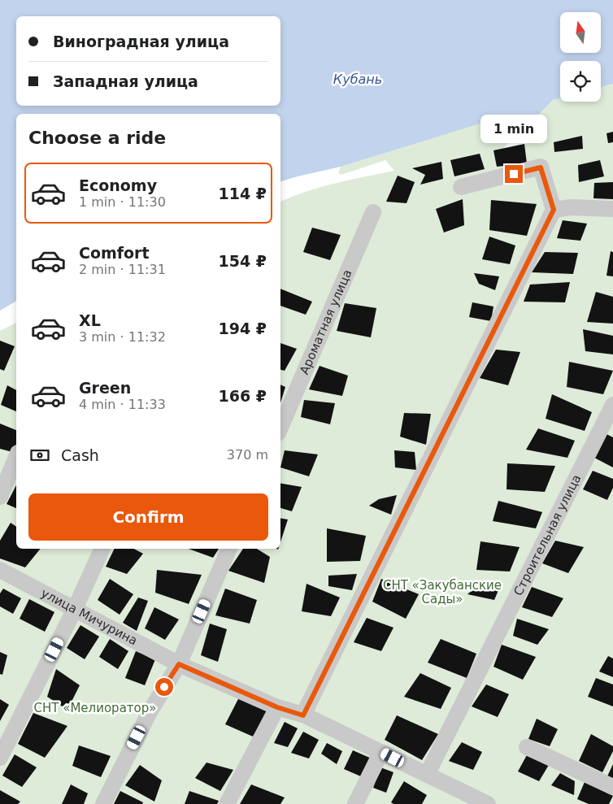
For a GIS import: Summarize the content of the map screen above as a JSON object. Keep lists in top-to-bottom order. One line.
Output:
{"streets":{"street":["Ароматная улица","Строительная улица","улица Мичурина"]},"crossings":[["Строительная улица","улица Мичурина"]],"water":["Кубань"],"parks":["СНТ «Закубанские Сады»","СНТ «Мелиоратор»"],"north":"top","page":{"banner":["Виноградная улица","Западная улица"],"heading":"Choose a ride","bubble":"1 min","list":[{"name":"Economy","note":"1 min · 11:30","value":"114 ₽"},{"name":"Comfort","note":"2 min · 11:31","value":"154 ₽"},{"name":"XL","note":"3 min · 11:32","value":"194 ₽"},{"name":"Green","note":"4 min · 11:33","value":"166 ₽"}],"pay":["Cash","370 m"],"buttons":"Confirm"}}
